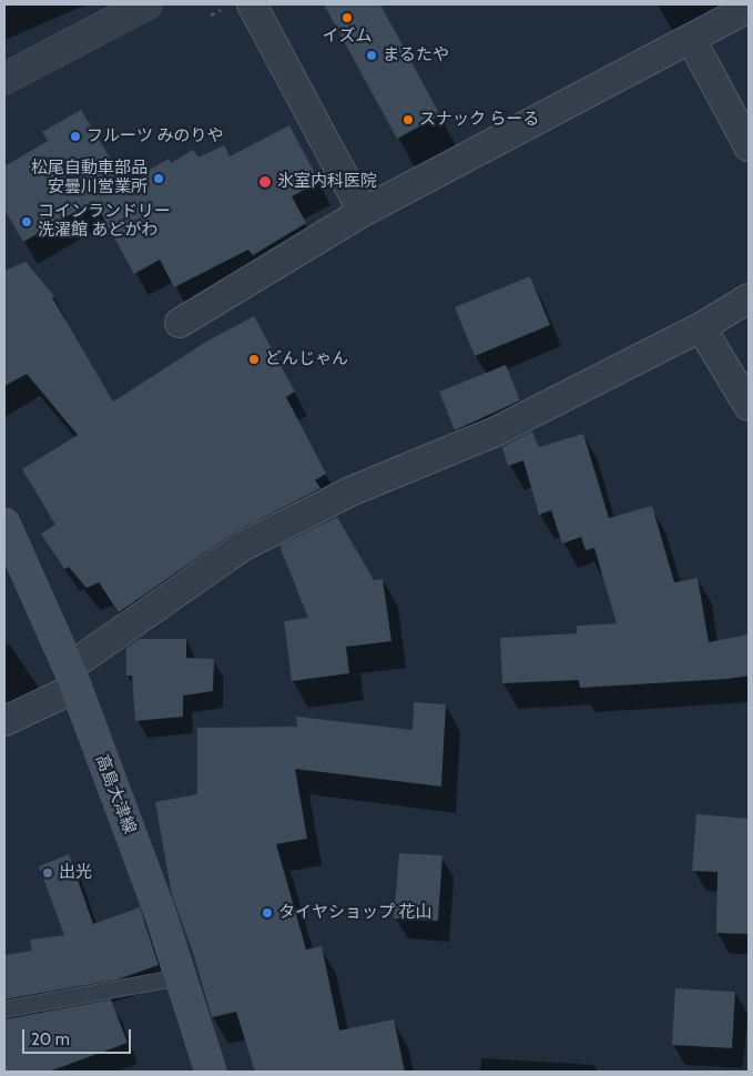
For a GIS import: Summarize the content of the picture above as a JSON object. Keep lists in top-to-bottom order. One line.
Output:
{"streets":{"main road":["高島大津線"]},"places":["イズム","まるたや","スナック らーる","フルーツ みのりや","松尾自動車部品 安曇川営業所","氷室内科医院","コインランドリー 洗濯館 あどがわ","どんじゃん","出光","タイヤショップ 花山"],"scale_bar":"20 m"}
